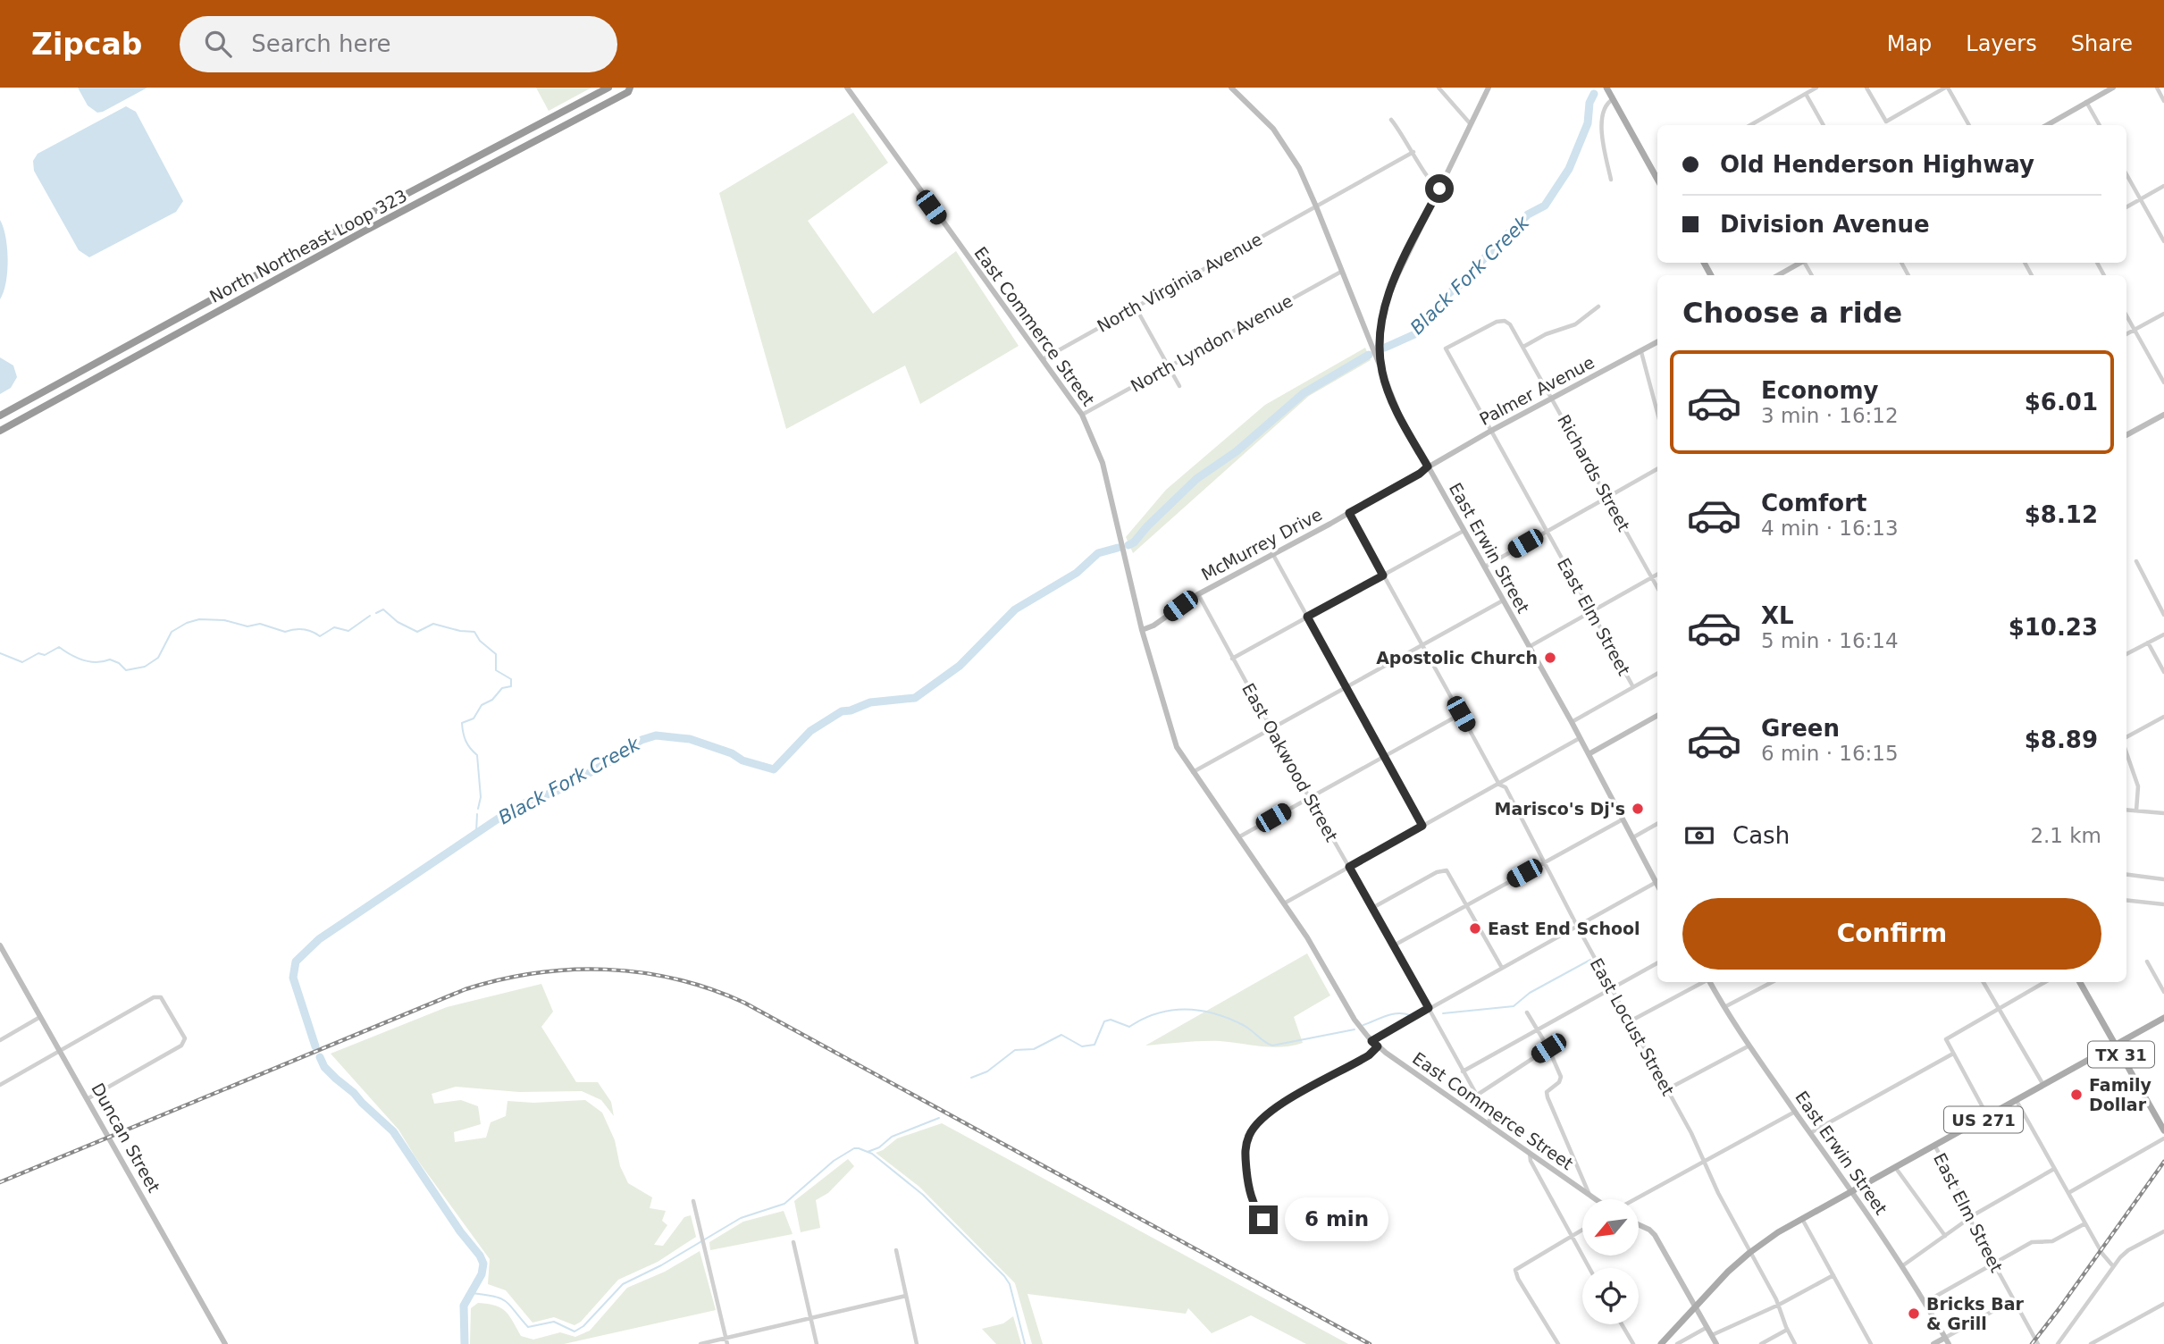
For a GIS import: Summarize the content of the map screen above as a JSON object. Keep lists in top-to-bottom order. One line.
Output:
{"streets":{"highway":["North Northeast Loop 323"],"main road":["TX 31","US 271"],"street":["North Virginia Avenue","East Commerce Street","North Lyndon Avenue","Palmer Avenue","Richards Street","McMurrey Drive","East Erwin Street","East Elm Street","East Oakwood Street","East Locust Street","Duncan Street"]},"crossings":[["North Virginia Avenue","East Commerce Street"],["North Virginia Avenue","East Erwin Street"],["East Commerce Street","North Lyndon Avenue"],["East Commerce Street","McMurrey Drive"],["East Commerce Street","East Oakwood Street"],["North Lyndon Avenue","East Erwin Street"],["Palmer Avenue","Richards Street"],["Palmer Avenue","McMurrey Drive"],["Palmer Avenue","East Erwin Street"],["Palmer Avenue","East Elm Street"],["Richards Street","East Elm Street"],["McMurrey Drive","East Erwin Street"],["McMurrey Drive","East Oakwood Street"],["East Erwin Street","US 271"],["East Elm Street","US 271"],["East Locust Street","US 271"],["TX 31","US 271"]],"water":["Black Fork Creek"],"places":["Apostolic Church","Marisco's Dj's","East End School","Family Dollar","Bricks Bar & Grill"],"north":"bottom left","page":{"header":"Zipcab","search":"Search here","nav":["Map","Layers","Share"],"banner":["Old Henderson Highway","Division Avenue"],"heading":"Choose a ride","list":[{"name":"Economy","note":"3 min · 16:12","value":"$6.01"},{"name":"Comfort","note":"4 min · 16:13","value":"$8.12"},{"name":"XL","note":"5 min · 16:14","value":"$10.23"},{"name":"Green","note":"6 min · 16:15","value":"$8.89"}],"pay":["Cash","2.1 km"],"buttons":"Confirm","bubble":"6 min"}}
